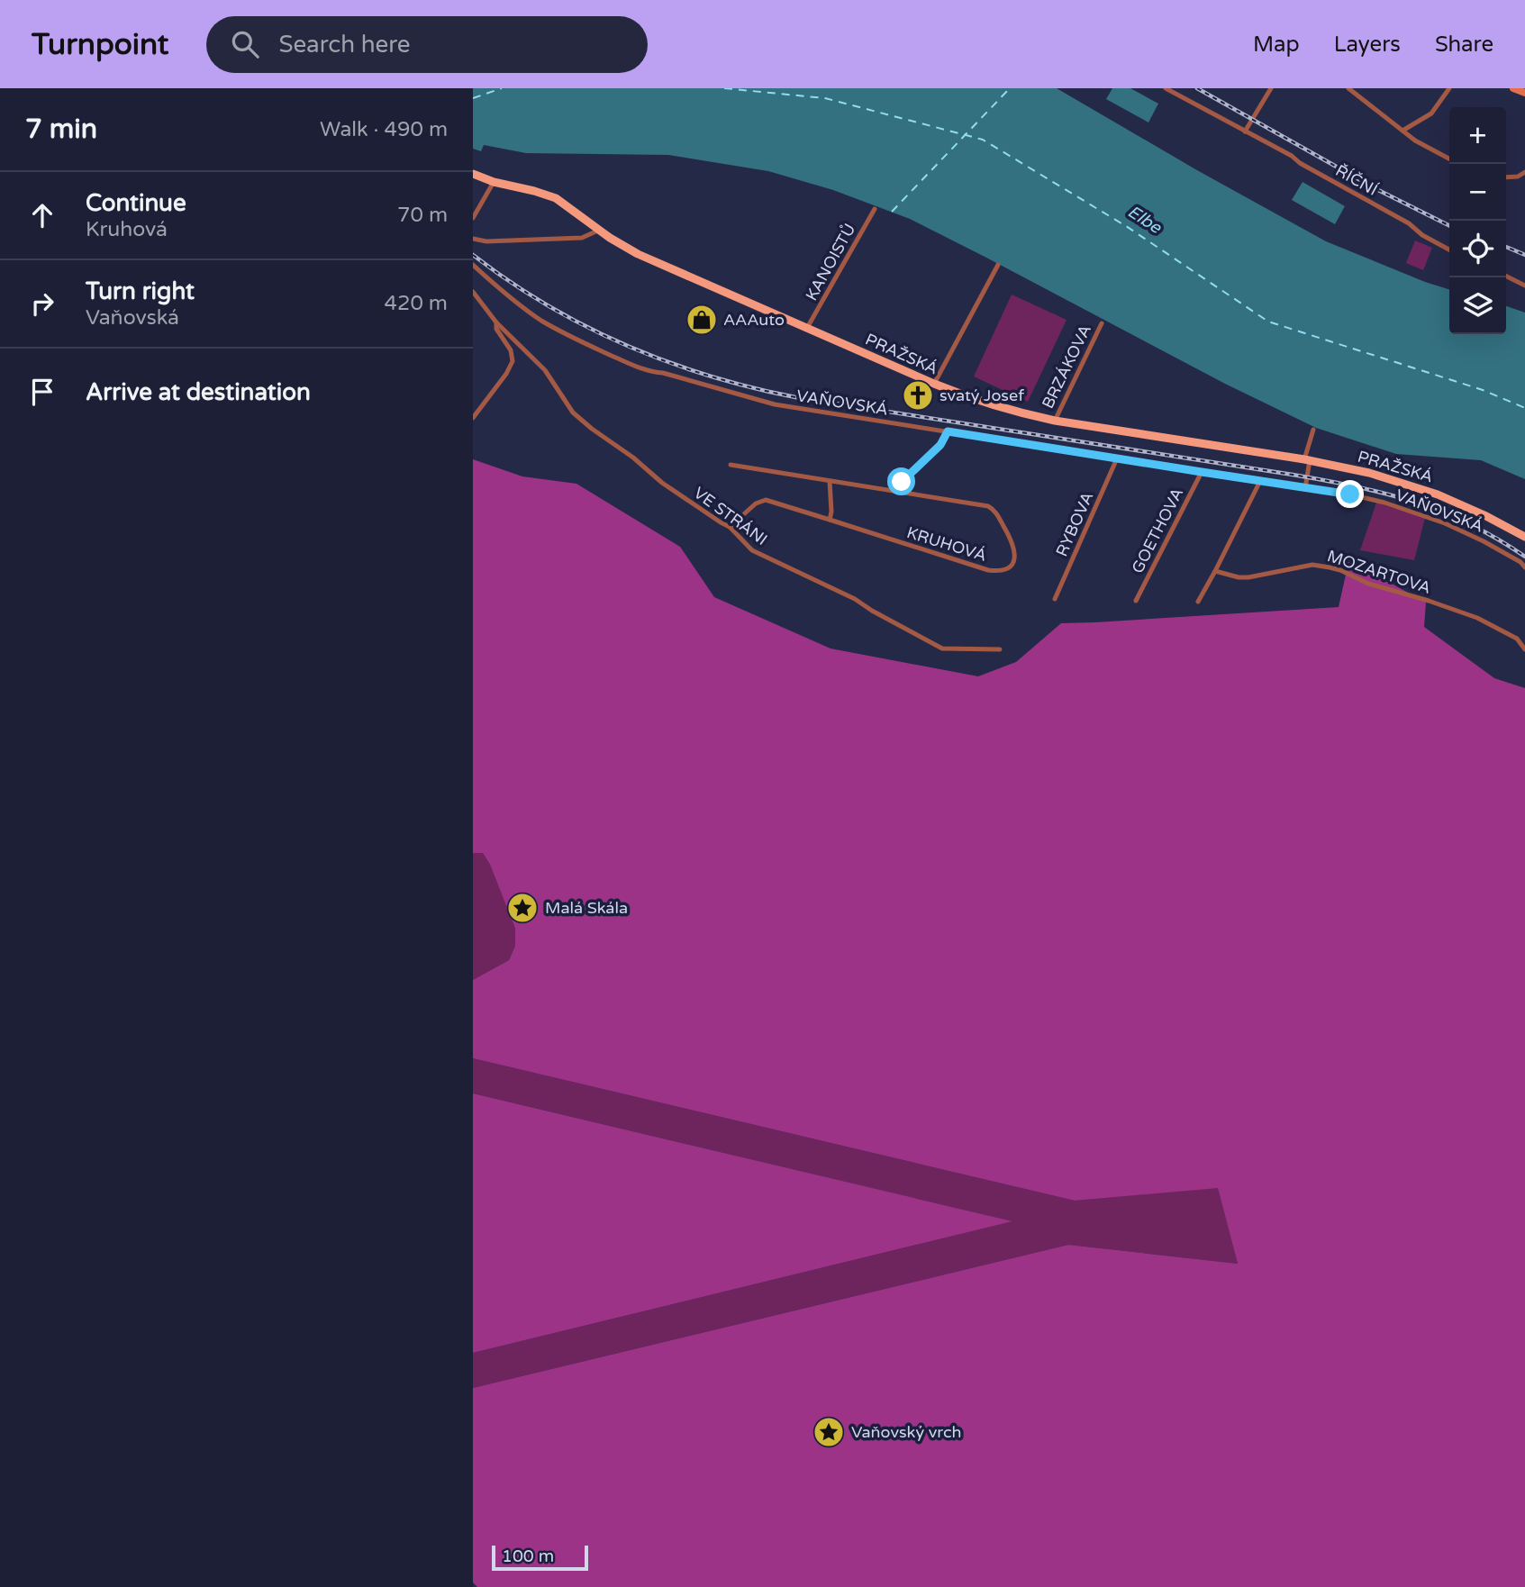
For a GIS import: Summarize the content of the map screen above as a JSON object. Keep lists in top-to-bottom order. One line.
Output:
{"streets":{"main road":["PRAŽSKÁ"],"street":["ŘÍČNÍ","KANOISTŮ","BRZÁKOVA","VAŇOVSKÁ","VE STRÁNI","RYBOVA","GOETHOVA","KRUHOVÁ","MOZARTOVA"]},"crossings":[["KANOISTŮ","PRAŽSKÁ"],["PRAŽSKÁ","BRZÁKOVA"],["VAŇOVSKÁ","RYBOVA"],["VAŇOVSKÁ","GOETHOVA"],["VE STRÁNI","KRUHOVÁ"]],"water":["Elbe"],"places":{"shop":["AAAuto"],"church":["svatý Josef"],"place":["Malá Skála","Vaňovský vrch"]},"scale_bar":"100 m","page":{"header":"Turnpoint","search":"Search here","nav":["Map","Layers","Share"],"heading":["7 min","Walk · 490 m"],"map_buttons":["+","−"],"list":[["Continue","Kruhová","70 m"],["Turn right","Vaňovská","420 m"],"Arrive at destination"],"scale":"100 m"}}
